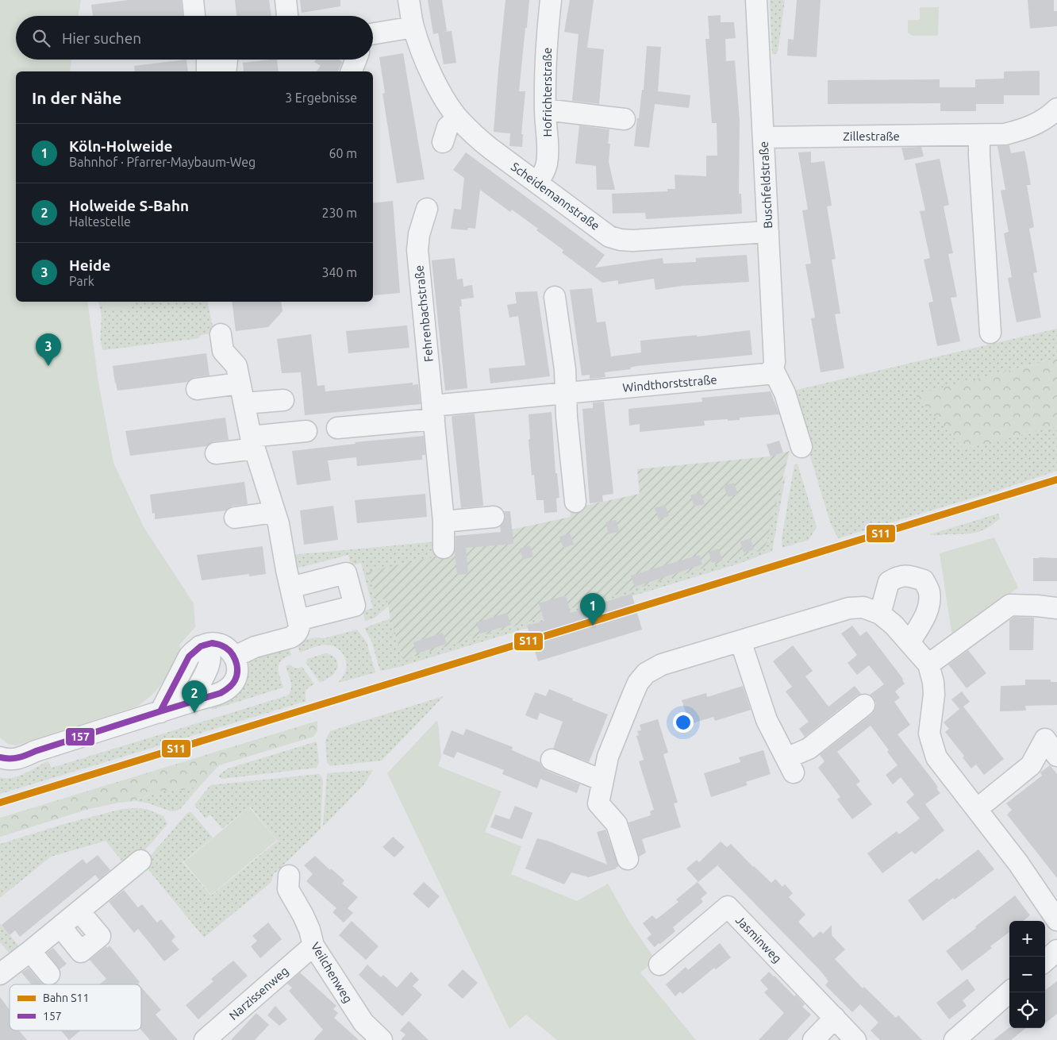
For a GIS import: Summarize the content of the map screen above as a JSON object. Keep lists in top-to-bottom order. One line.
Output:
{"streets":{"street":["Hofrichterstraße","Zillestraße","Buschfeldstraße","Scheidemannstraße","Fehrenbachstraße","Windthorststraße","Jasminweg","Veilchenweg","Narzissenweg"]},"crossings":[["Hofrichterstraße","Scheidemannstraße"],["Zillestraße","Buschfeldstraße"],["Buschfeldstraße","Scheidemannstraße"],["Buschfeldstraße","Windthorststraße"],["Fehrenbachstraße","Windthorststraße"],["Veilchenweg","Narzissenweg"]],"lines":["rail line S11","transit line 157"],"legend":["Bahn S11","157"],"page":{"search":"Hier suchen","heading":["In der Nähe","3 Ergebnisse"],"list":[{"mark":"1","name":"Köln-Holweide","note":"Bahnhof · Pfarrer-Maybaum-Weg","value":"60 m"},{"mark":"2","name":"Holweide S-Bahn","note":"Haltestelle","value":"230 m"},{"mark":"3","name":"Heide","note":"Park","value":"340 m"}],"pins":["3","1","2"],"map_buttons":["+","−"]}}
